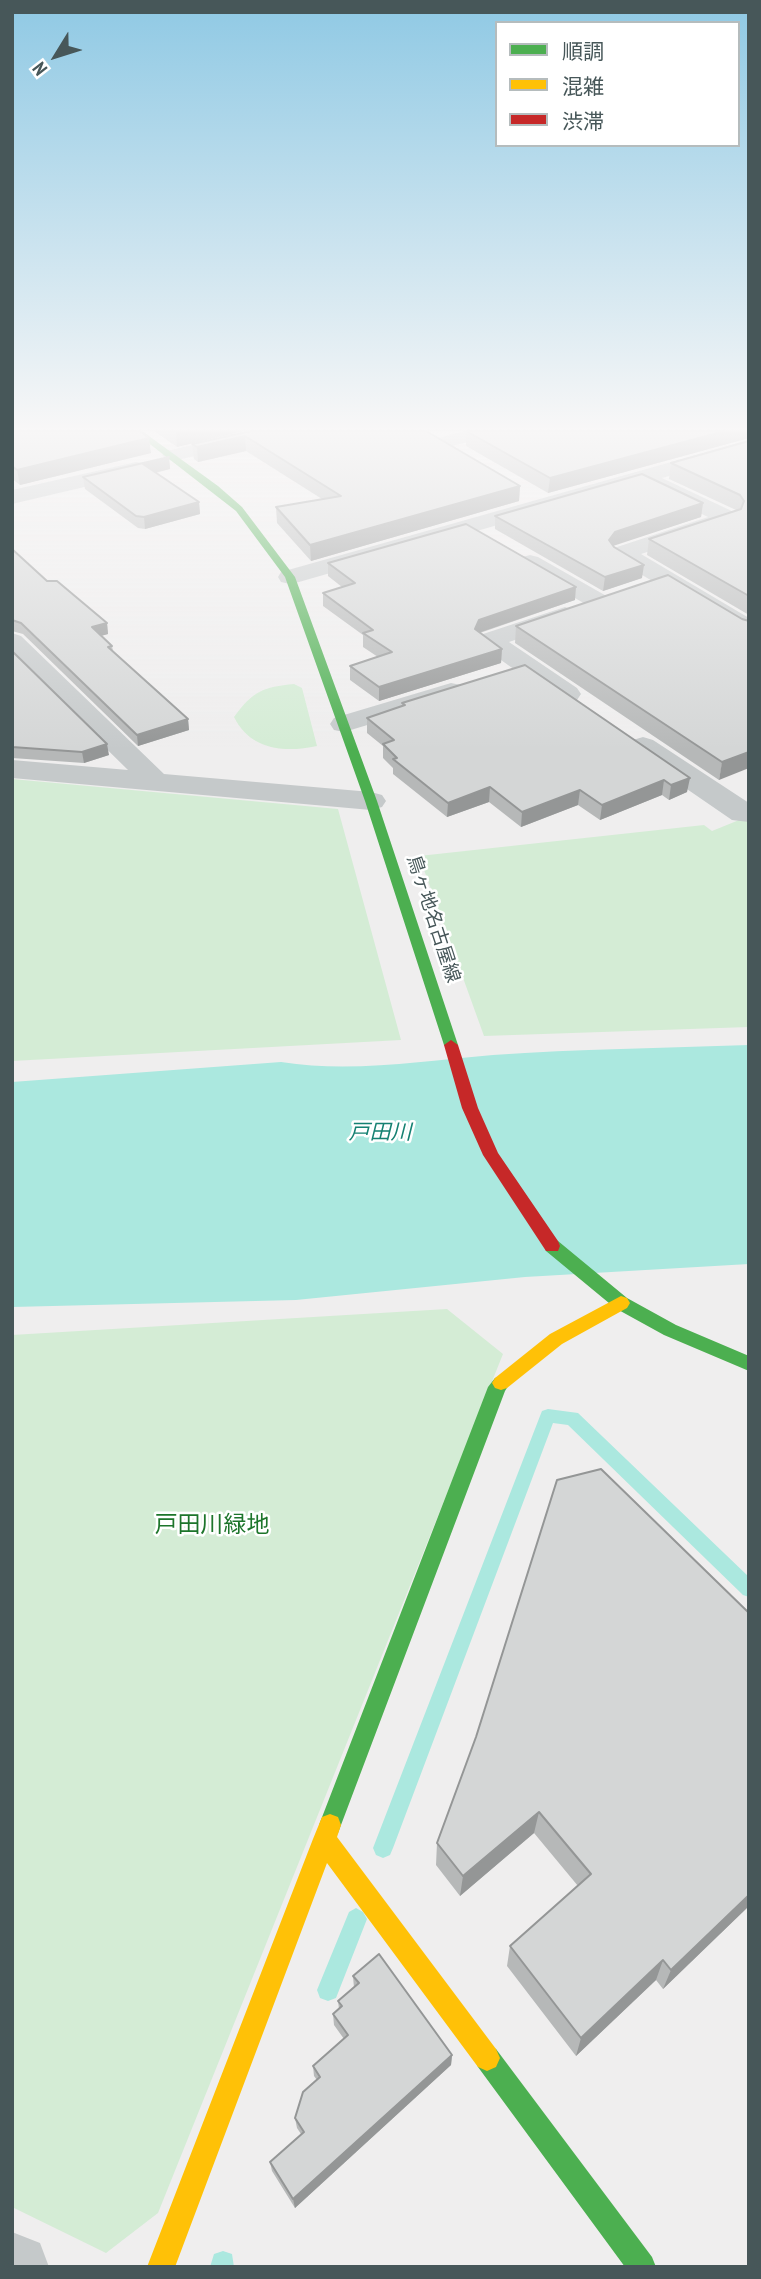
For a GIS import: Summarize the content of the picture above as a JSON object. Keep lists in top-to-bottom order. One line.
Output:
{"streets":{"main road":["鳥ヶ地名古屋線"]},"water":["戸田川"],"parks":["戸田川緑地"],"legend":["順調","混雑","渋滞"],"north":"bottom left"}
